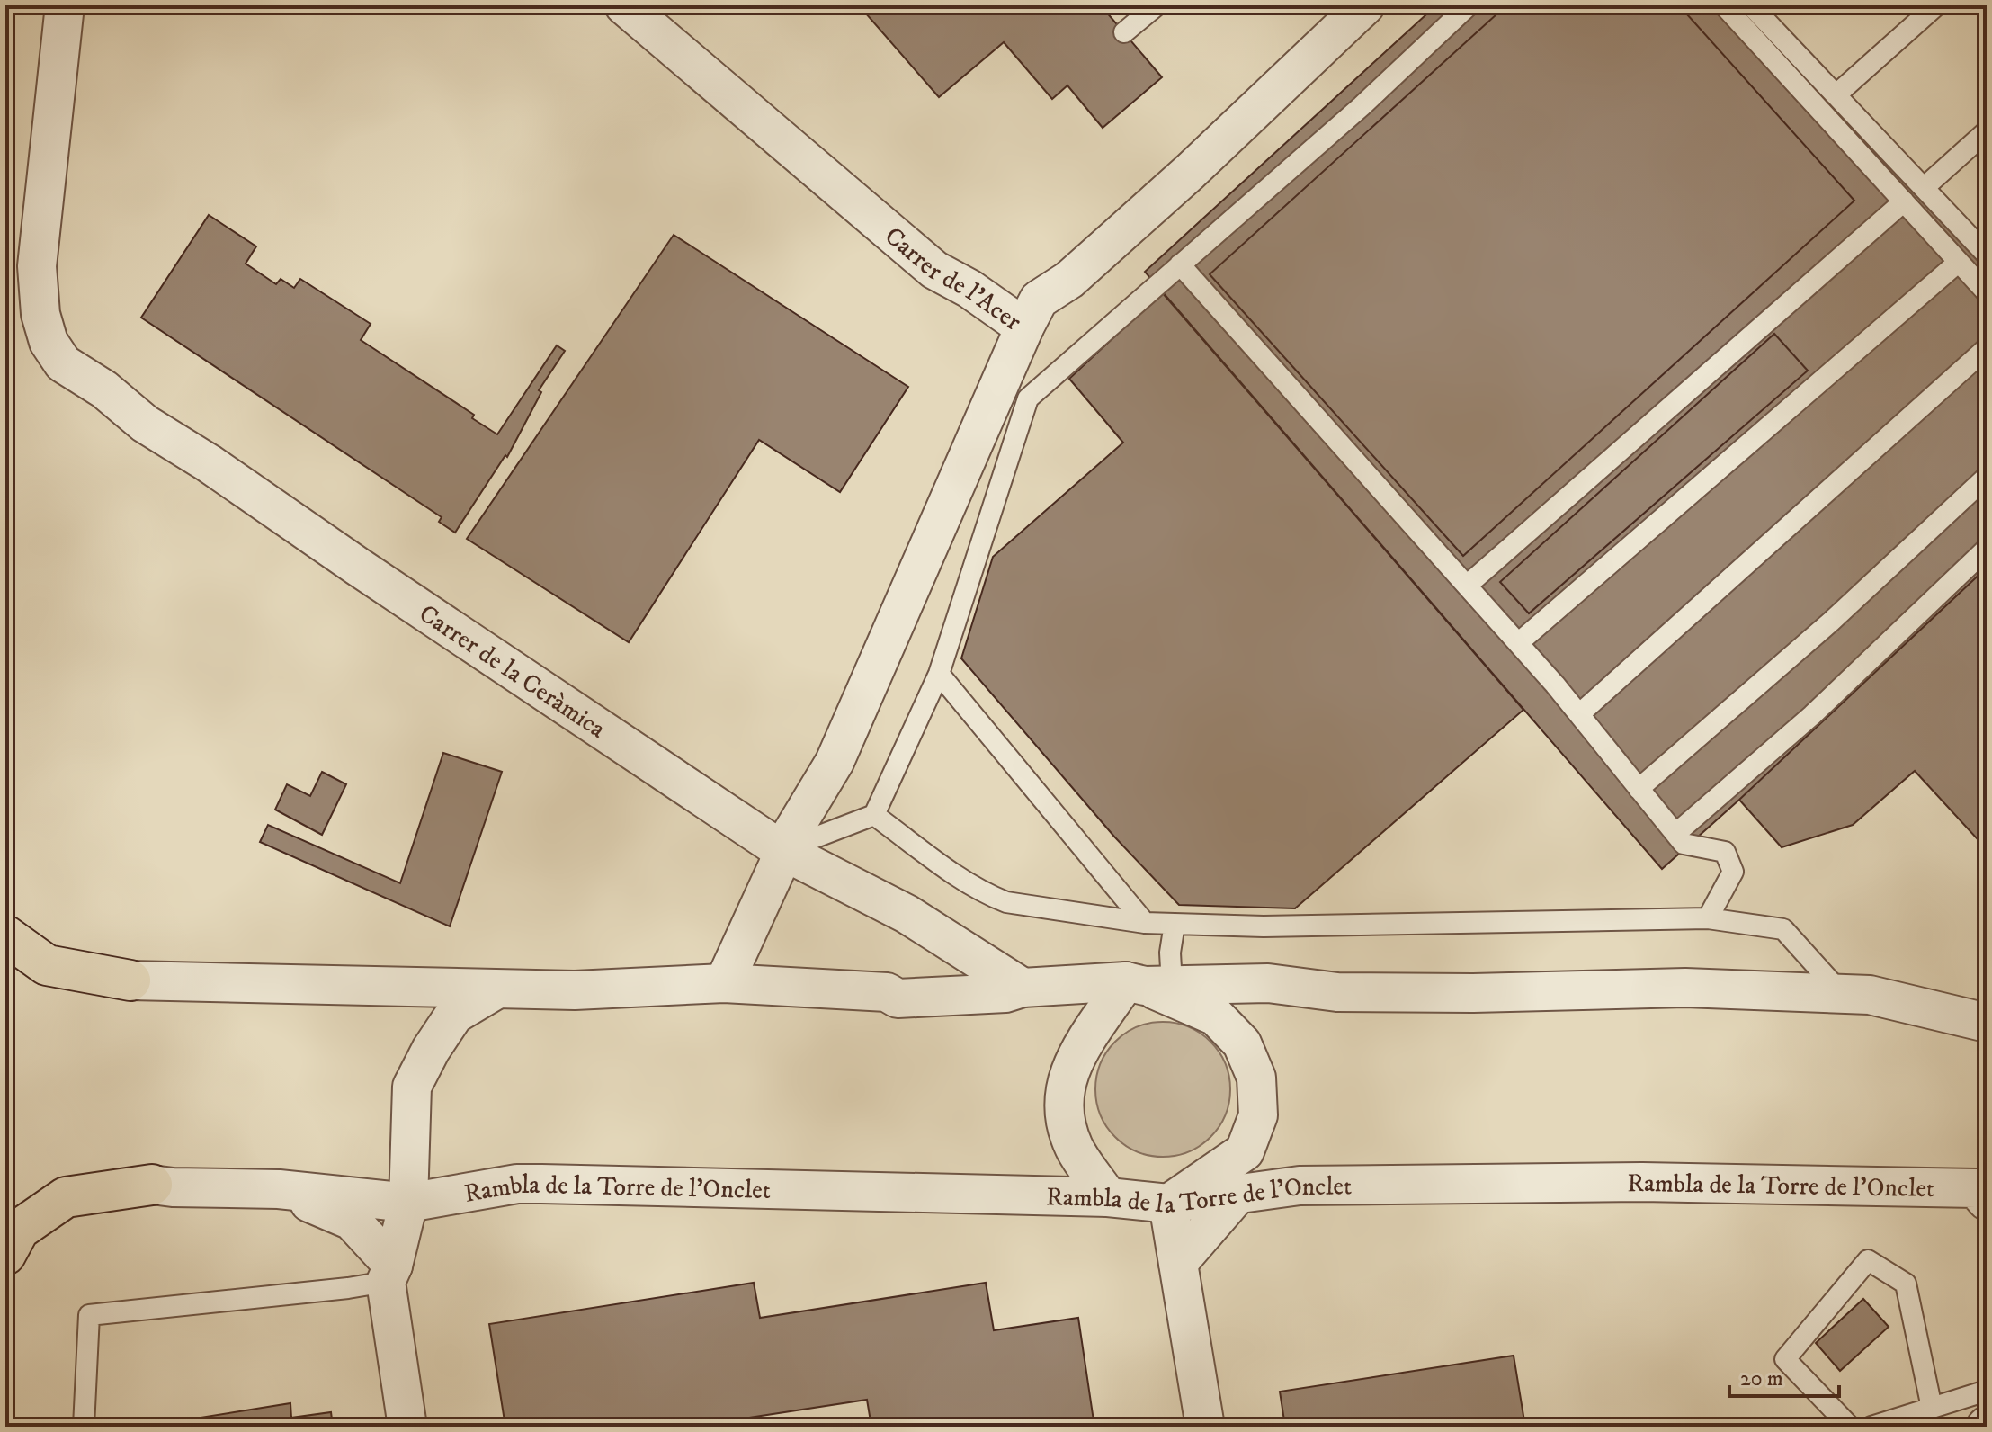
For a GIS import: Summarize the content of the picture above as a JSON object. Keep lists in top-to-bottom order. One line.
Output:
{"streets":{"street":["Carrer de l'Acer","Carrer de la Ceràmica","Rambla de la Torre de l'Onclet"]},"scale_bar":"20 m"}
